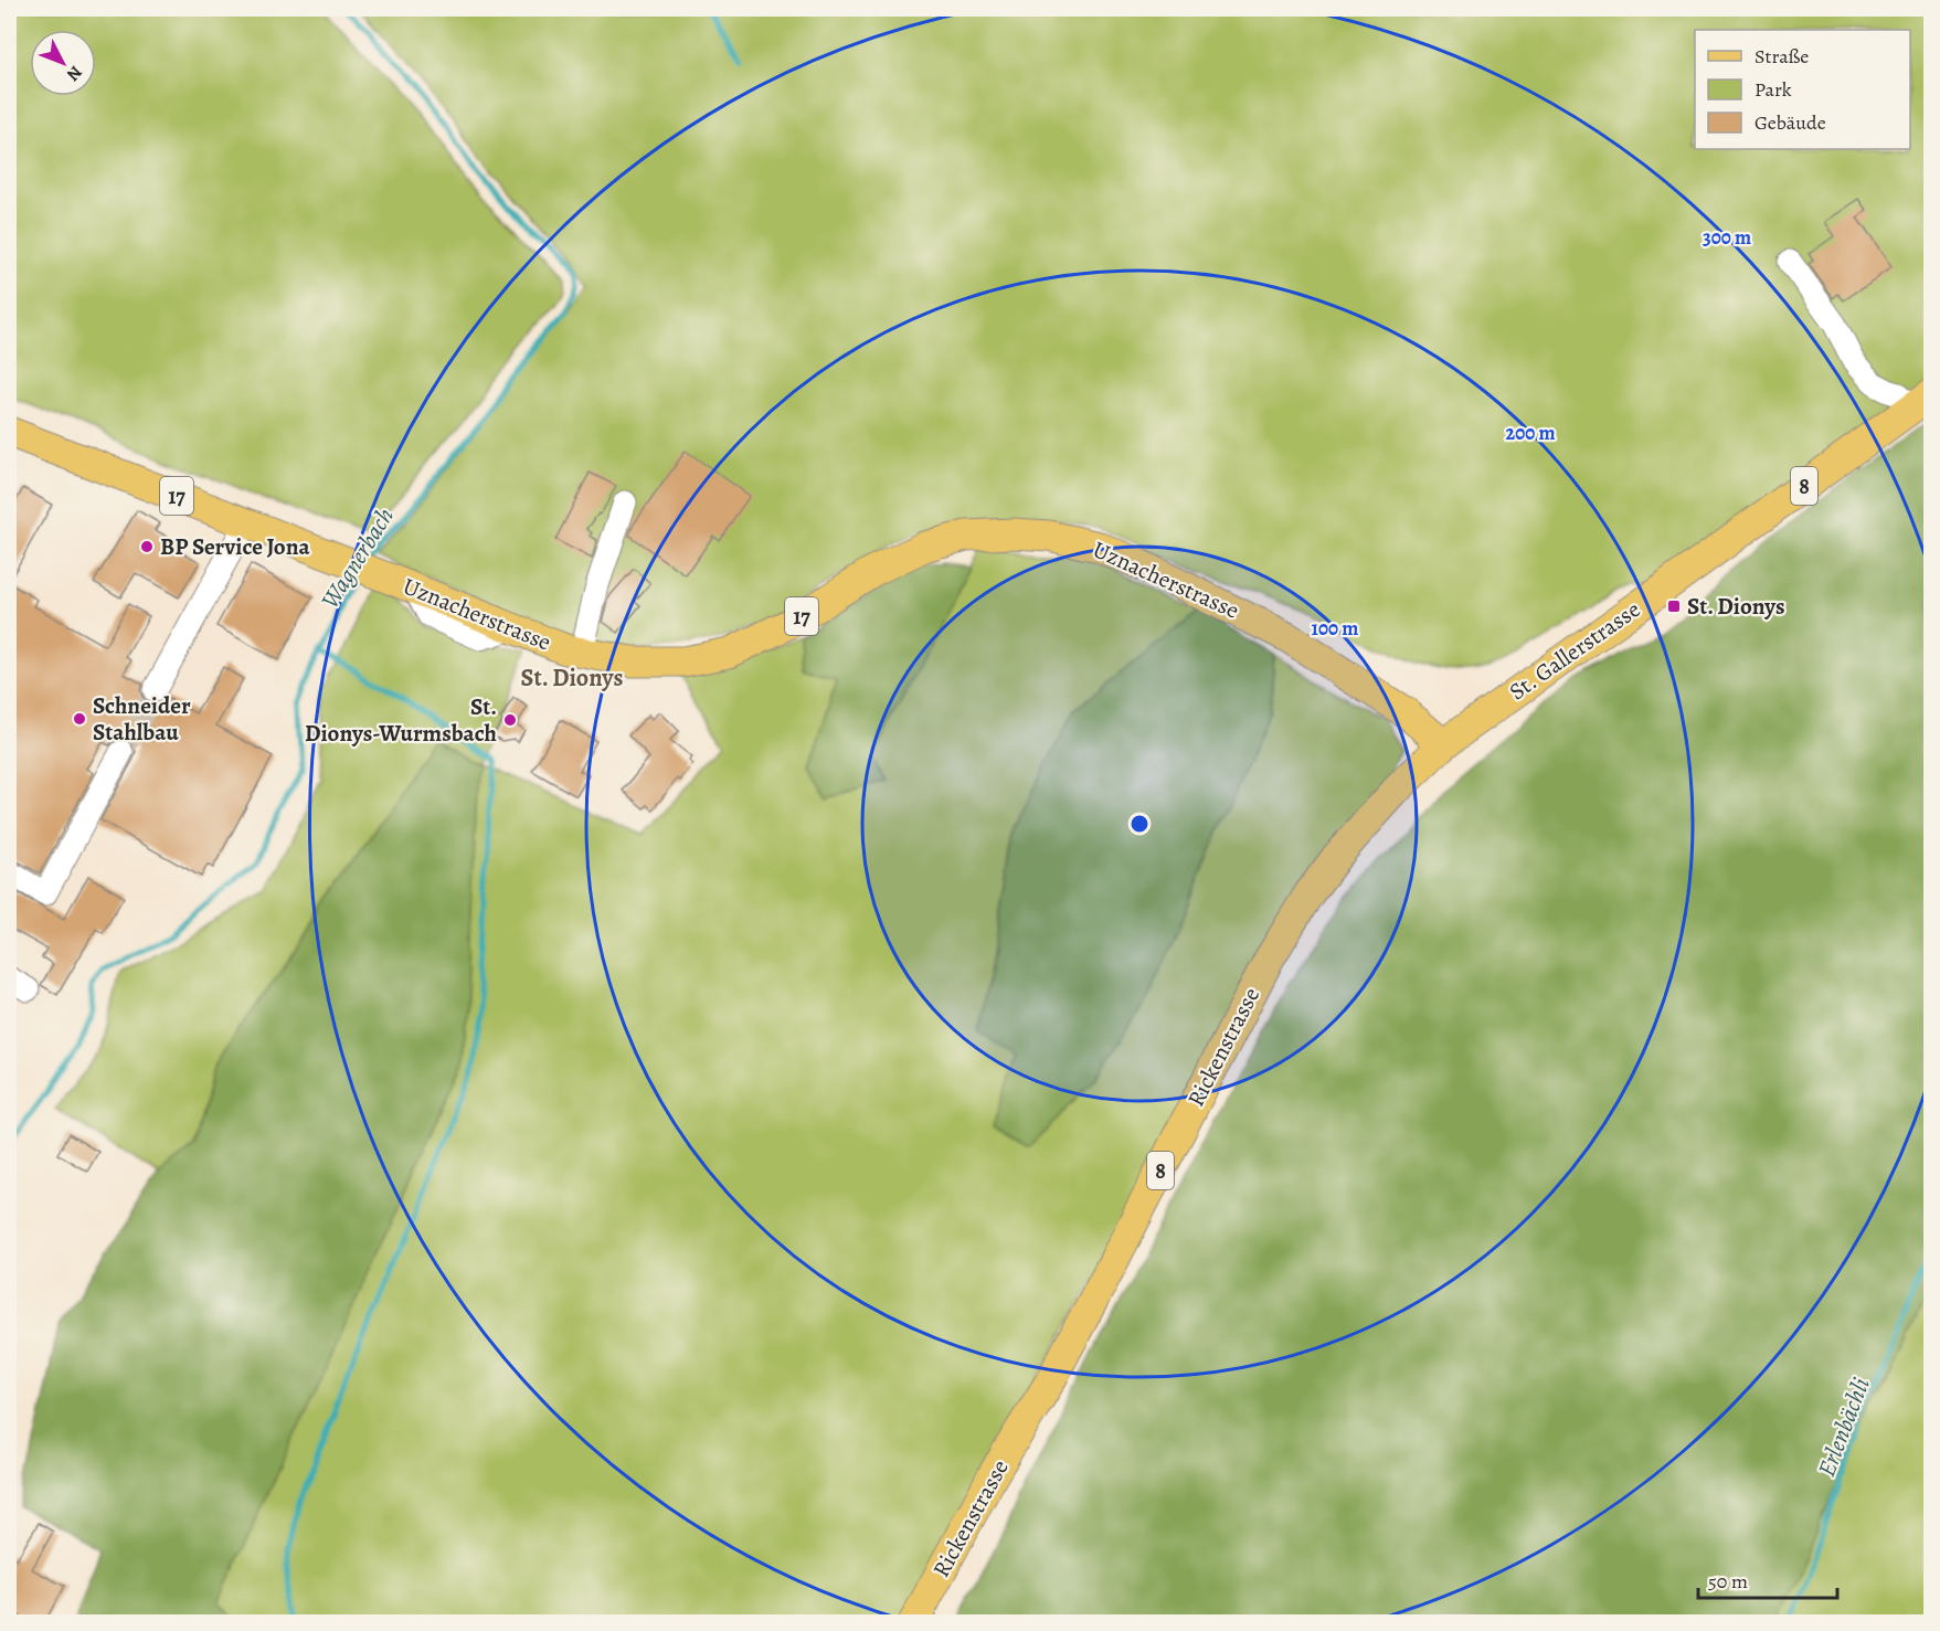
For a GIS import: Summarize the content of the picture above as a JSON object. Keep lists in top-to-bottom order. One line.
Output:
{"streets":{"main road":["8","17","Uznacherstrasse","St. Gallerstrasse","Rickenstrasse"]},"crossings":[["Uznacherstrasse","St. Gallerstrasse"],["Uznacherstrasse","Rickenstrasse"],["St. Gallerstrasse","Rickenstrasse"]],"districts":["St. Dionys"],"water":["Wagnerbach","Erlenbächli"],"places":{"other":["BP Service Jona","Schneider Stahlbau","St. Dionys-Wurmsbach"],"transit":["St. Dionys"]},"legend":["Straße","Park","Gebäude"],"scale_bar":"50 m","north":"bottom right","rings":["300 m","200 m","100 m"]}
